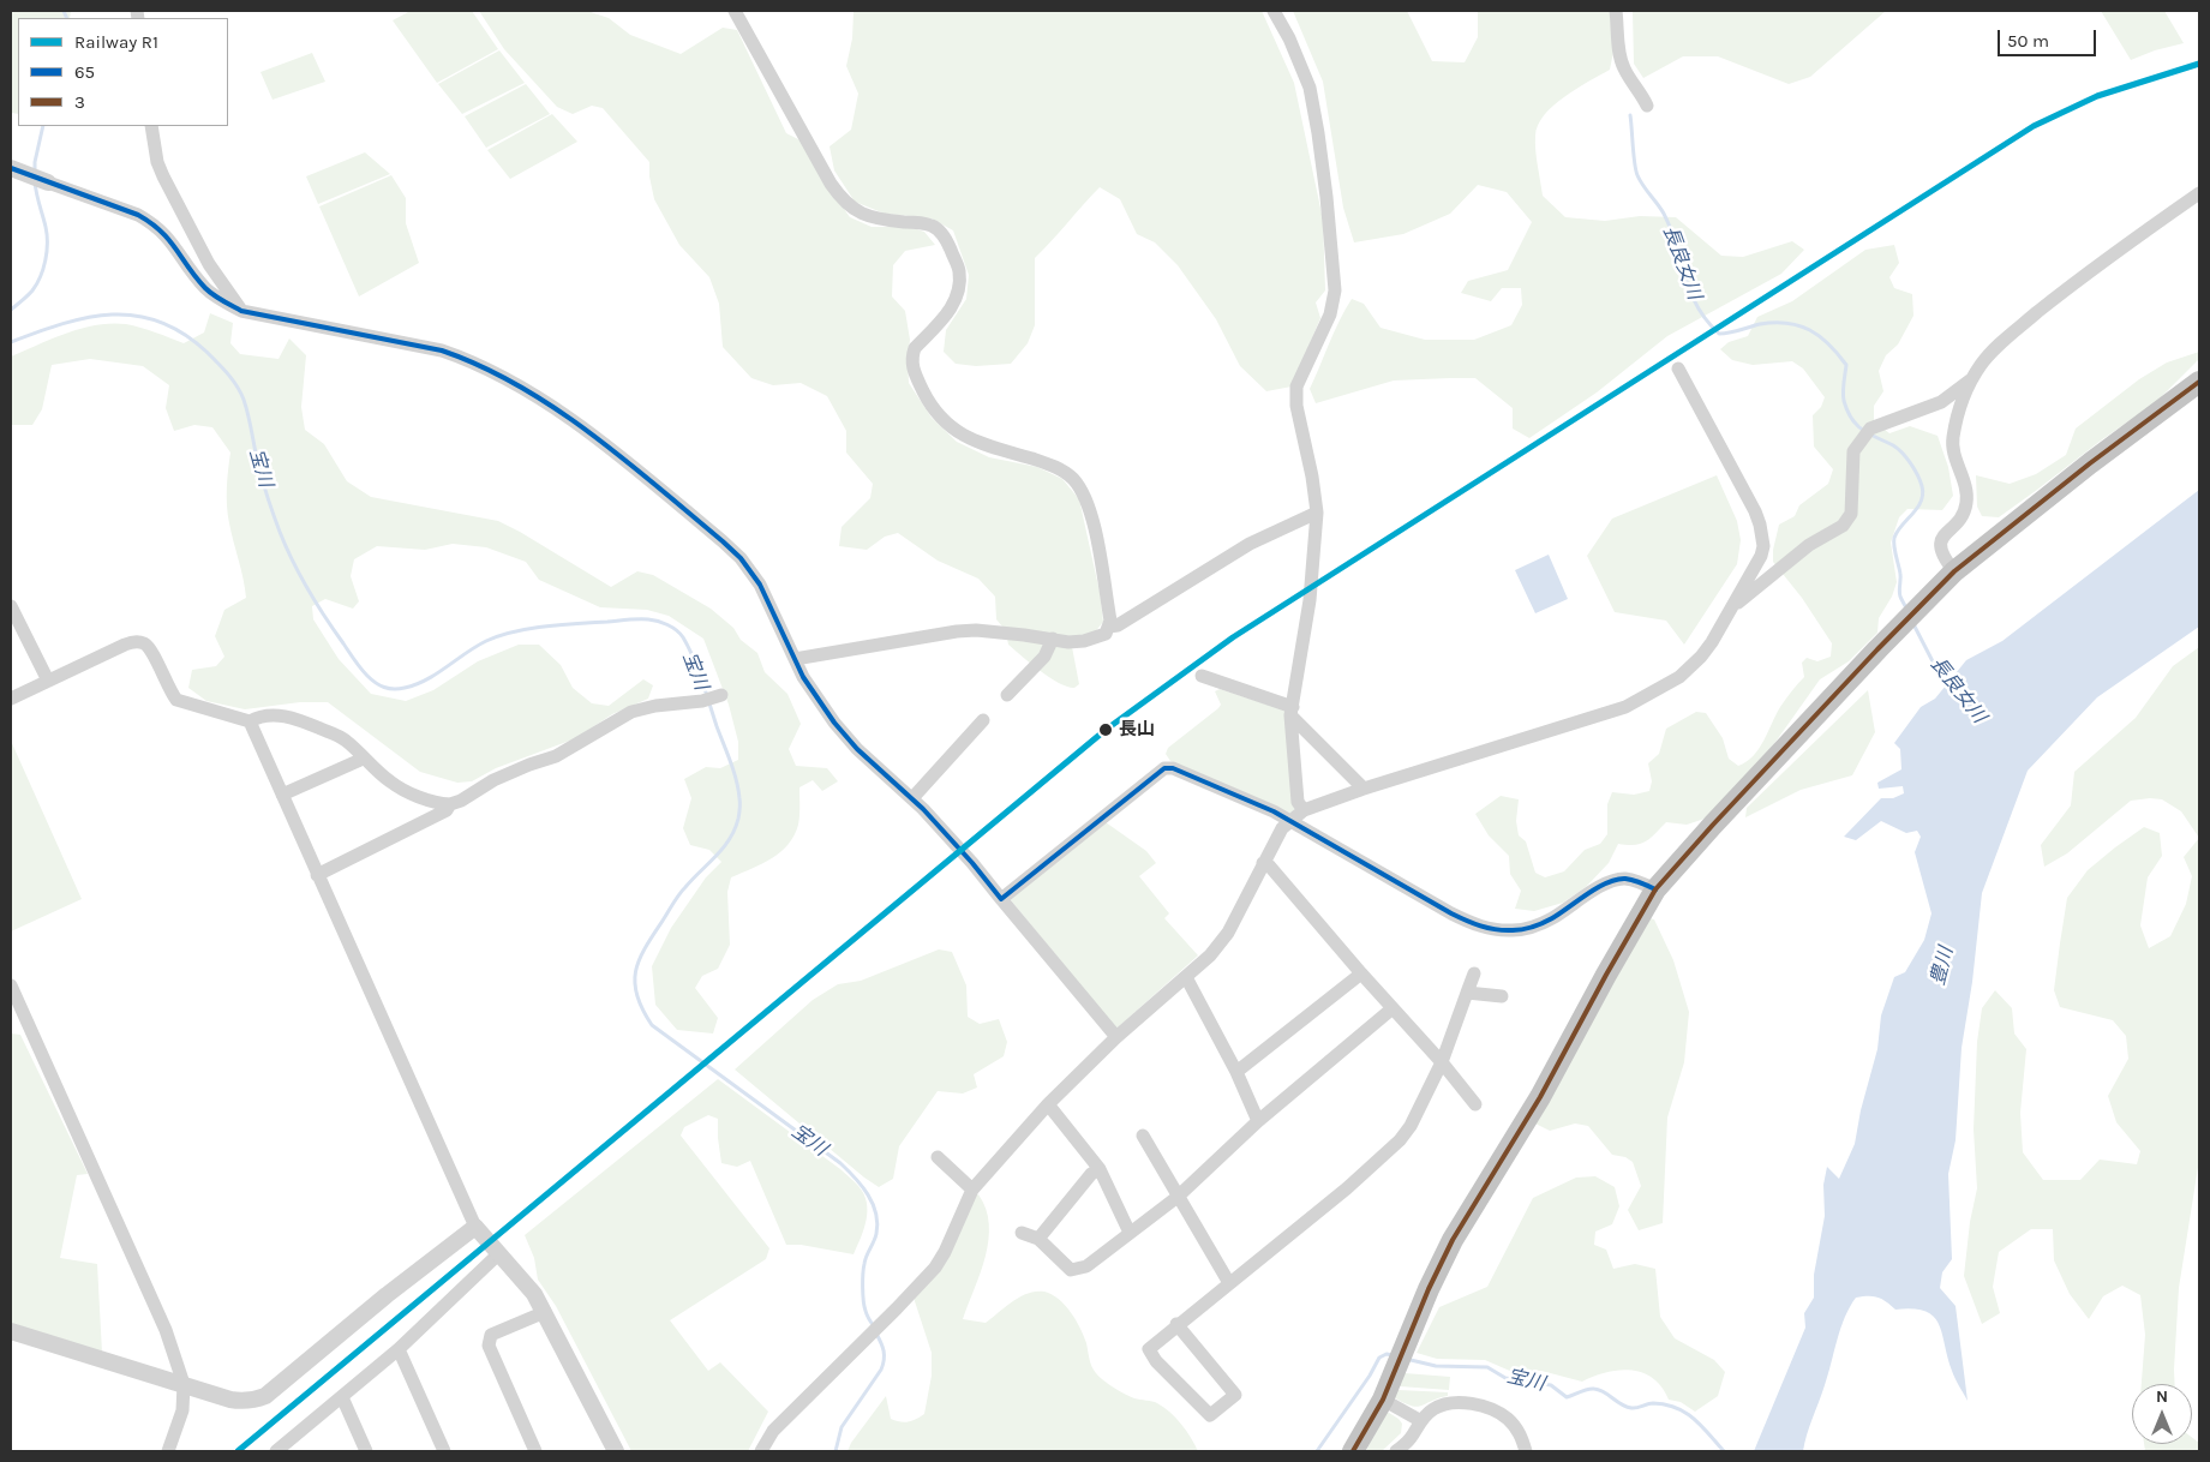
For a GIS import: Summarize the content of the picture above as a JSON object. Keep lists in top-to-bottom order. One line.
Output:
{"water":["長良女川","宝川","豊川"],"places":["長山"],"lines":["rail line R1","transit line 65","transit line 3"],"legend":["Railway R1","65","3"],"scale_bar":"50 m","north":"top"}
